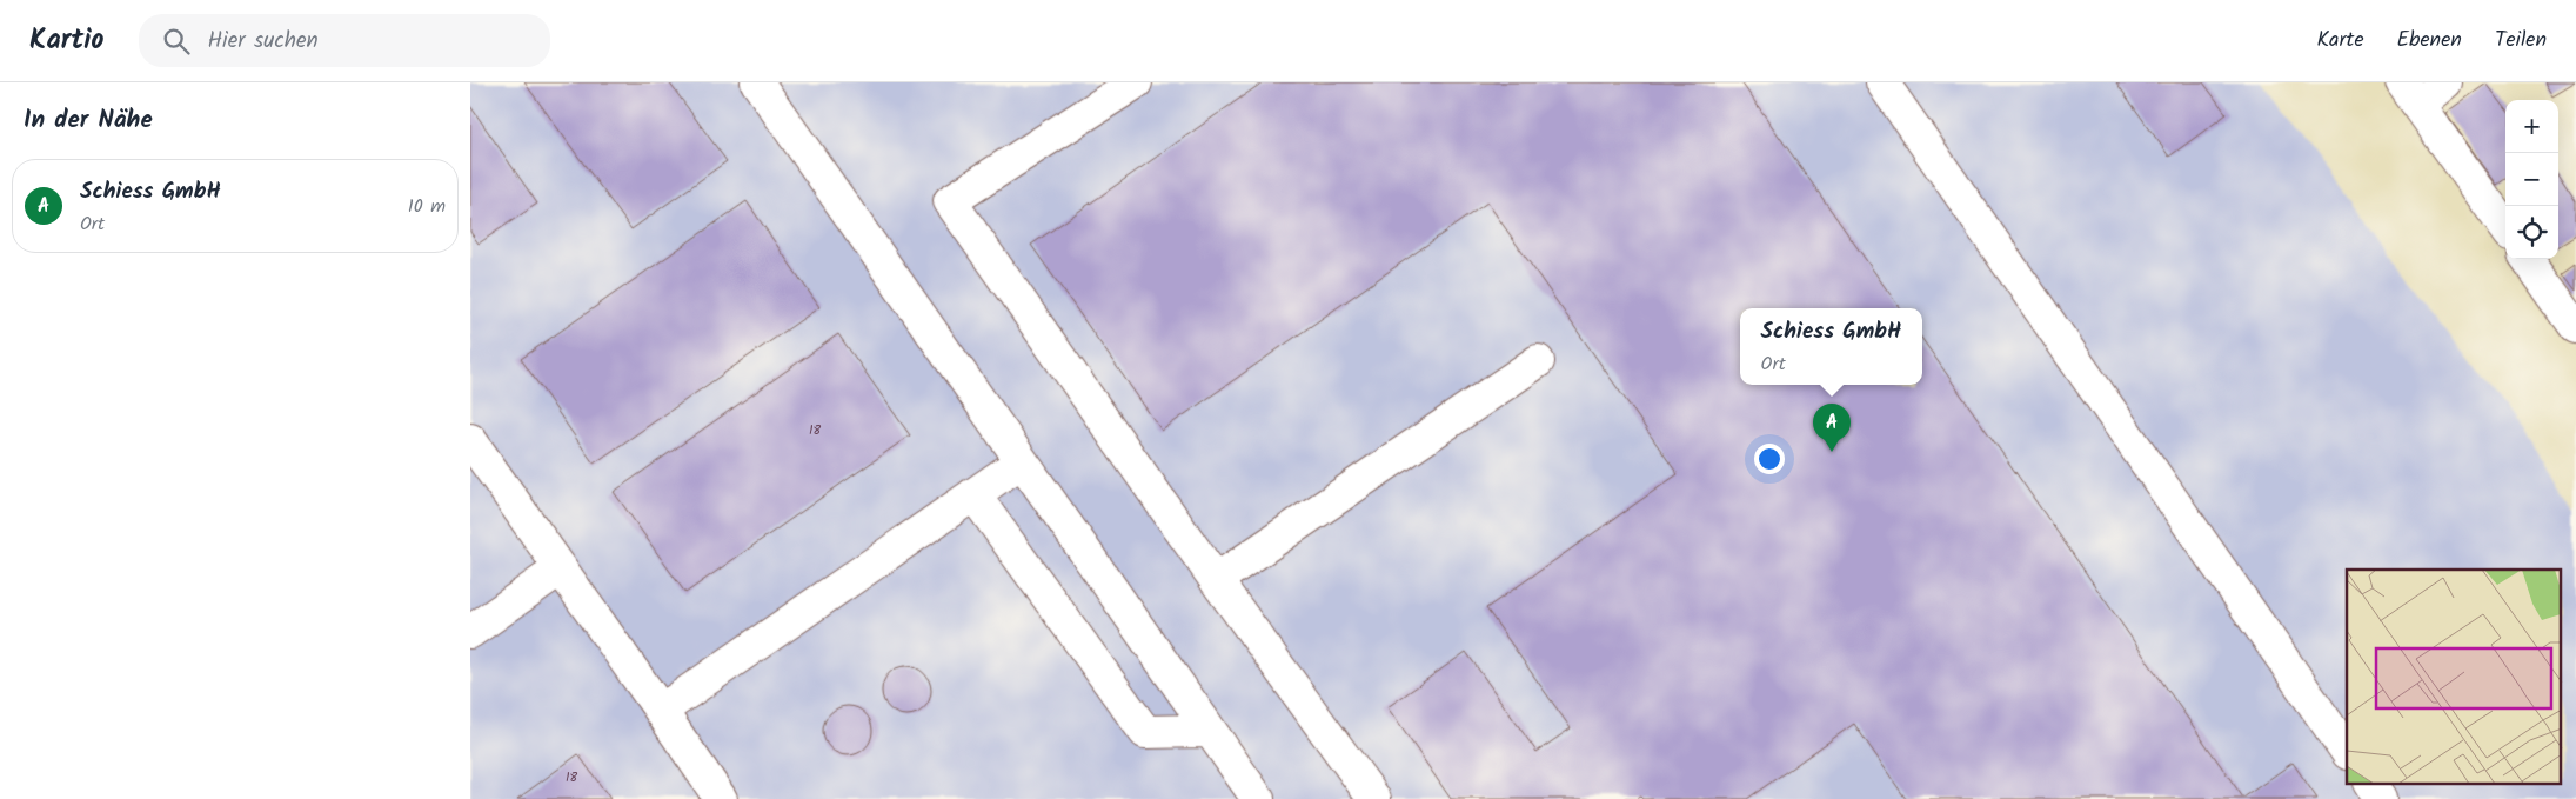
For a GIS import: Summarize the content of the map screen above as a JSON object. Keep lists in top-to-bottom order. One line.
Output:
{"house_numbers":["18","18"],"page":{"header":"Kartio","search":"Hier suchen","nav":["Karte","Ebenen","Teilen"],"heading":"In der Nähe","map_buttons":["+","−"],"list":[{"mark":"A","name":"Schiess GmbH","note":"Ort","value":"10 m"}],"popup":["Schiess GmbH","Ort"],"pins":"A"}}
